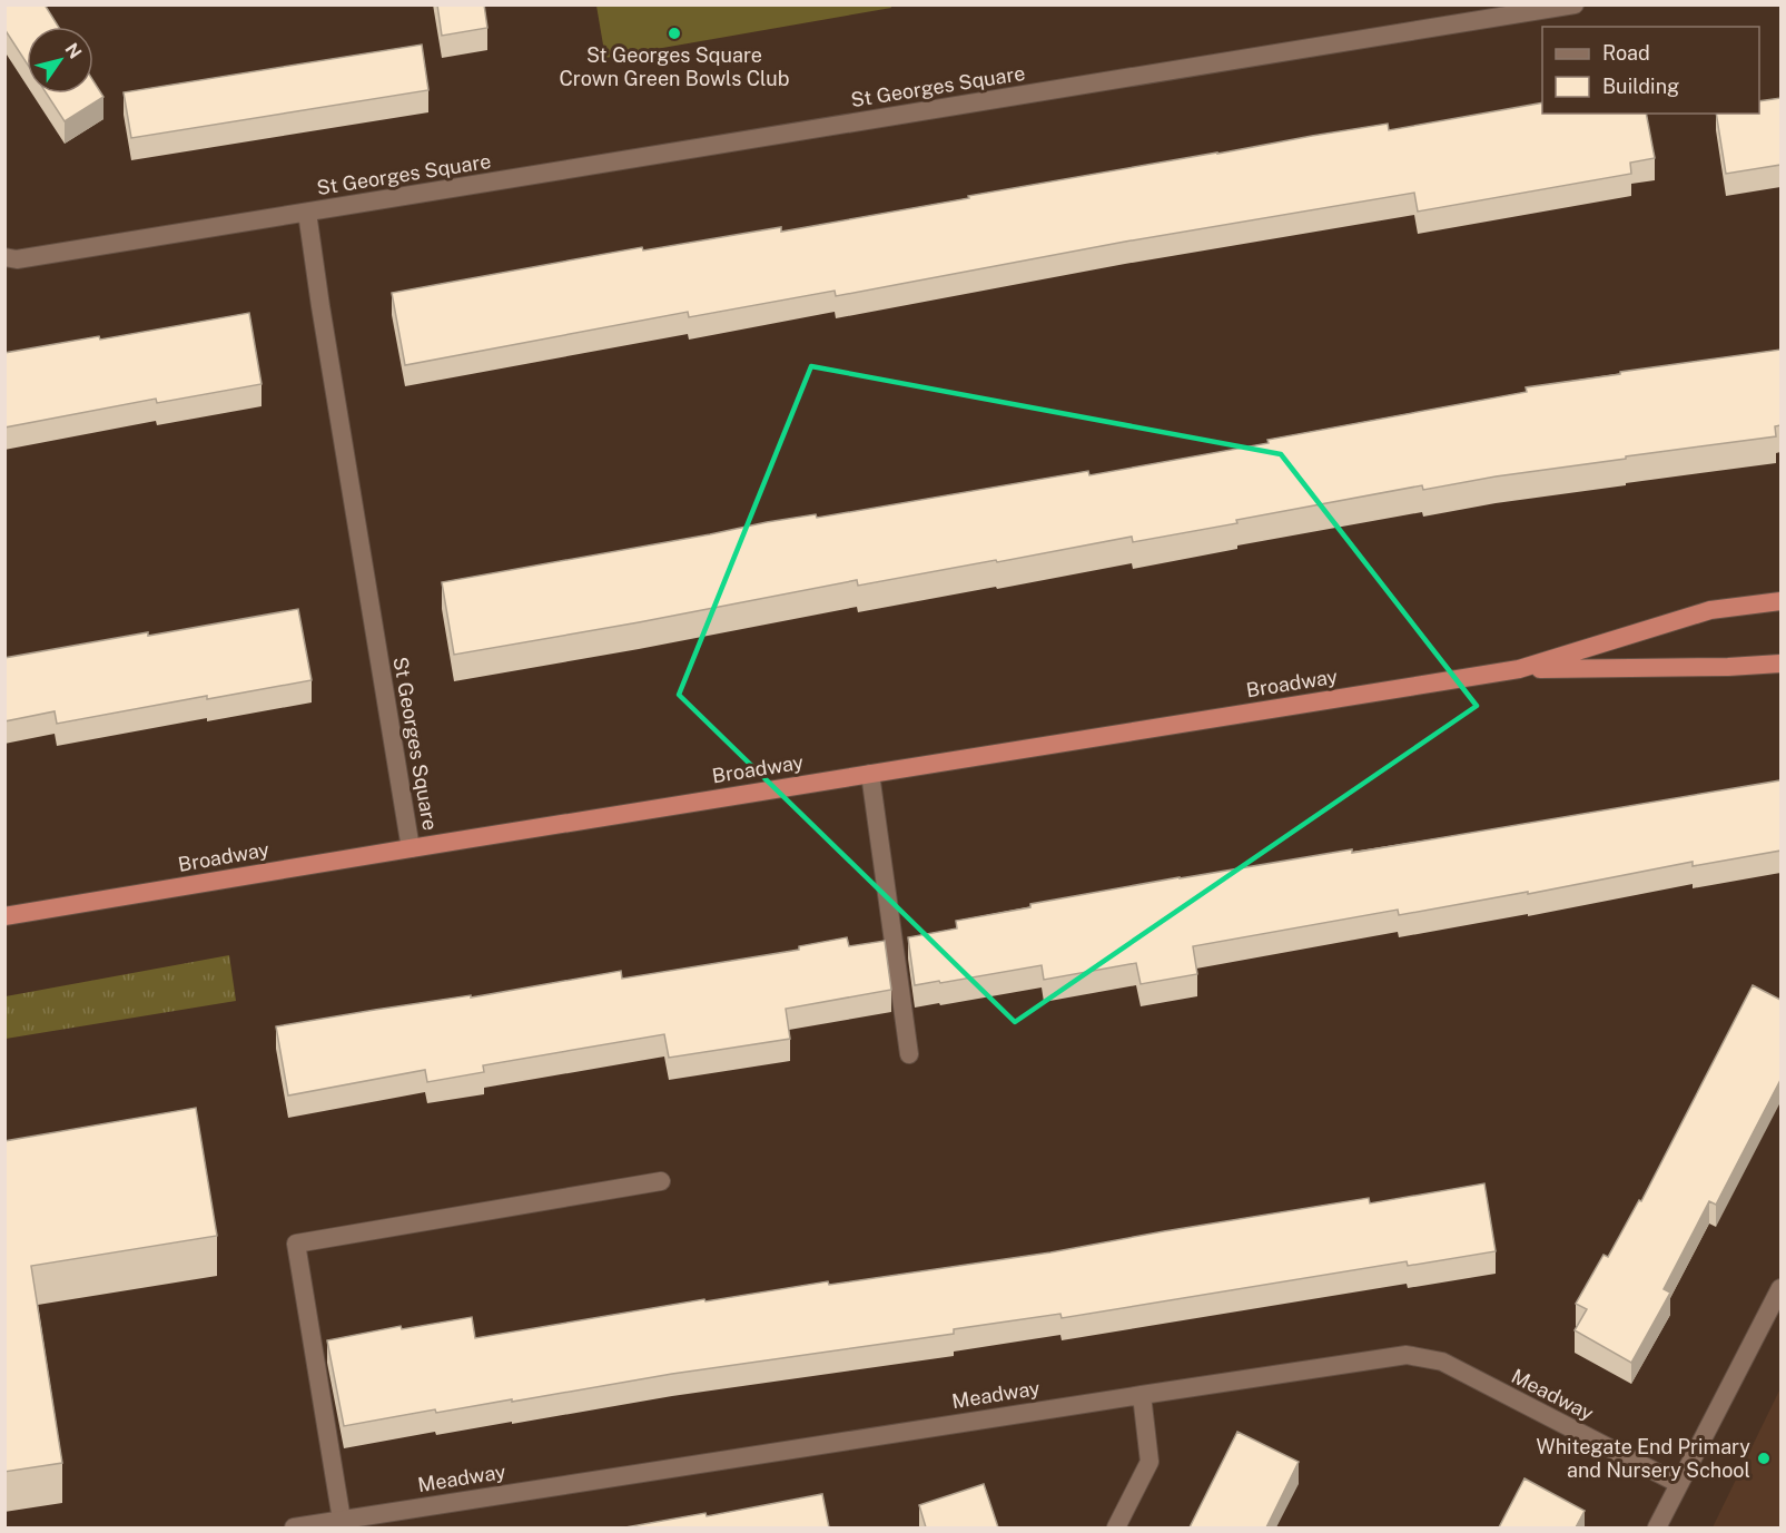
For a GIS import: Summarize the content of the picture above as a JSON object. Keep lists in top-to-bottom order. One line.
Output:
{"streets":{"highway":["Broadway"],"street":["St Georges Square","Meadway"]},"crossings":[["St Georges Square","Broadway"]],"places":["St Georges Square Crown Green Bowls Club","Whitegate End Primary and Nursery School"],"legend":["Road","Building"],"north":"top right"}
